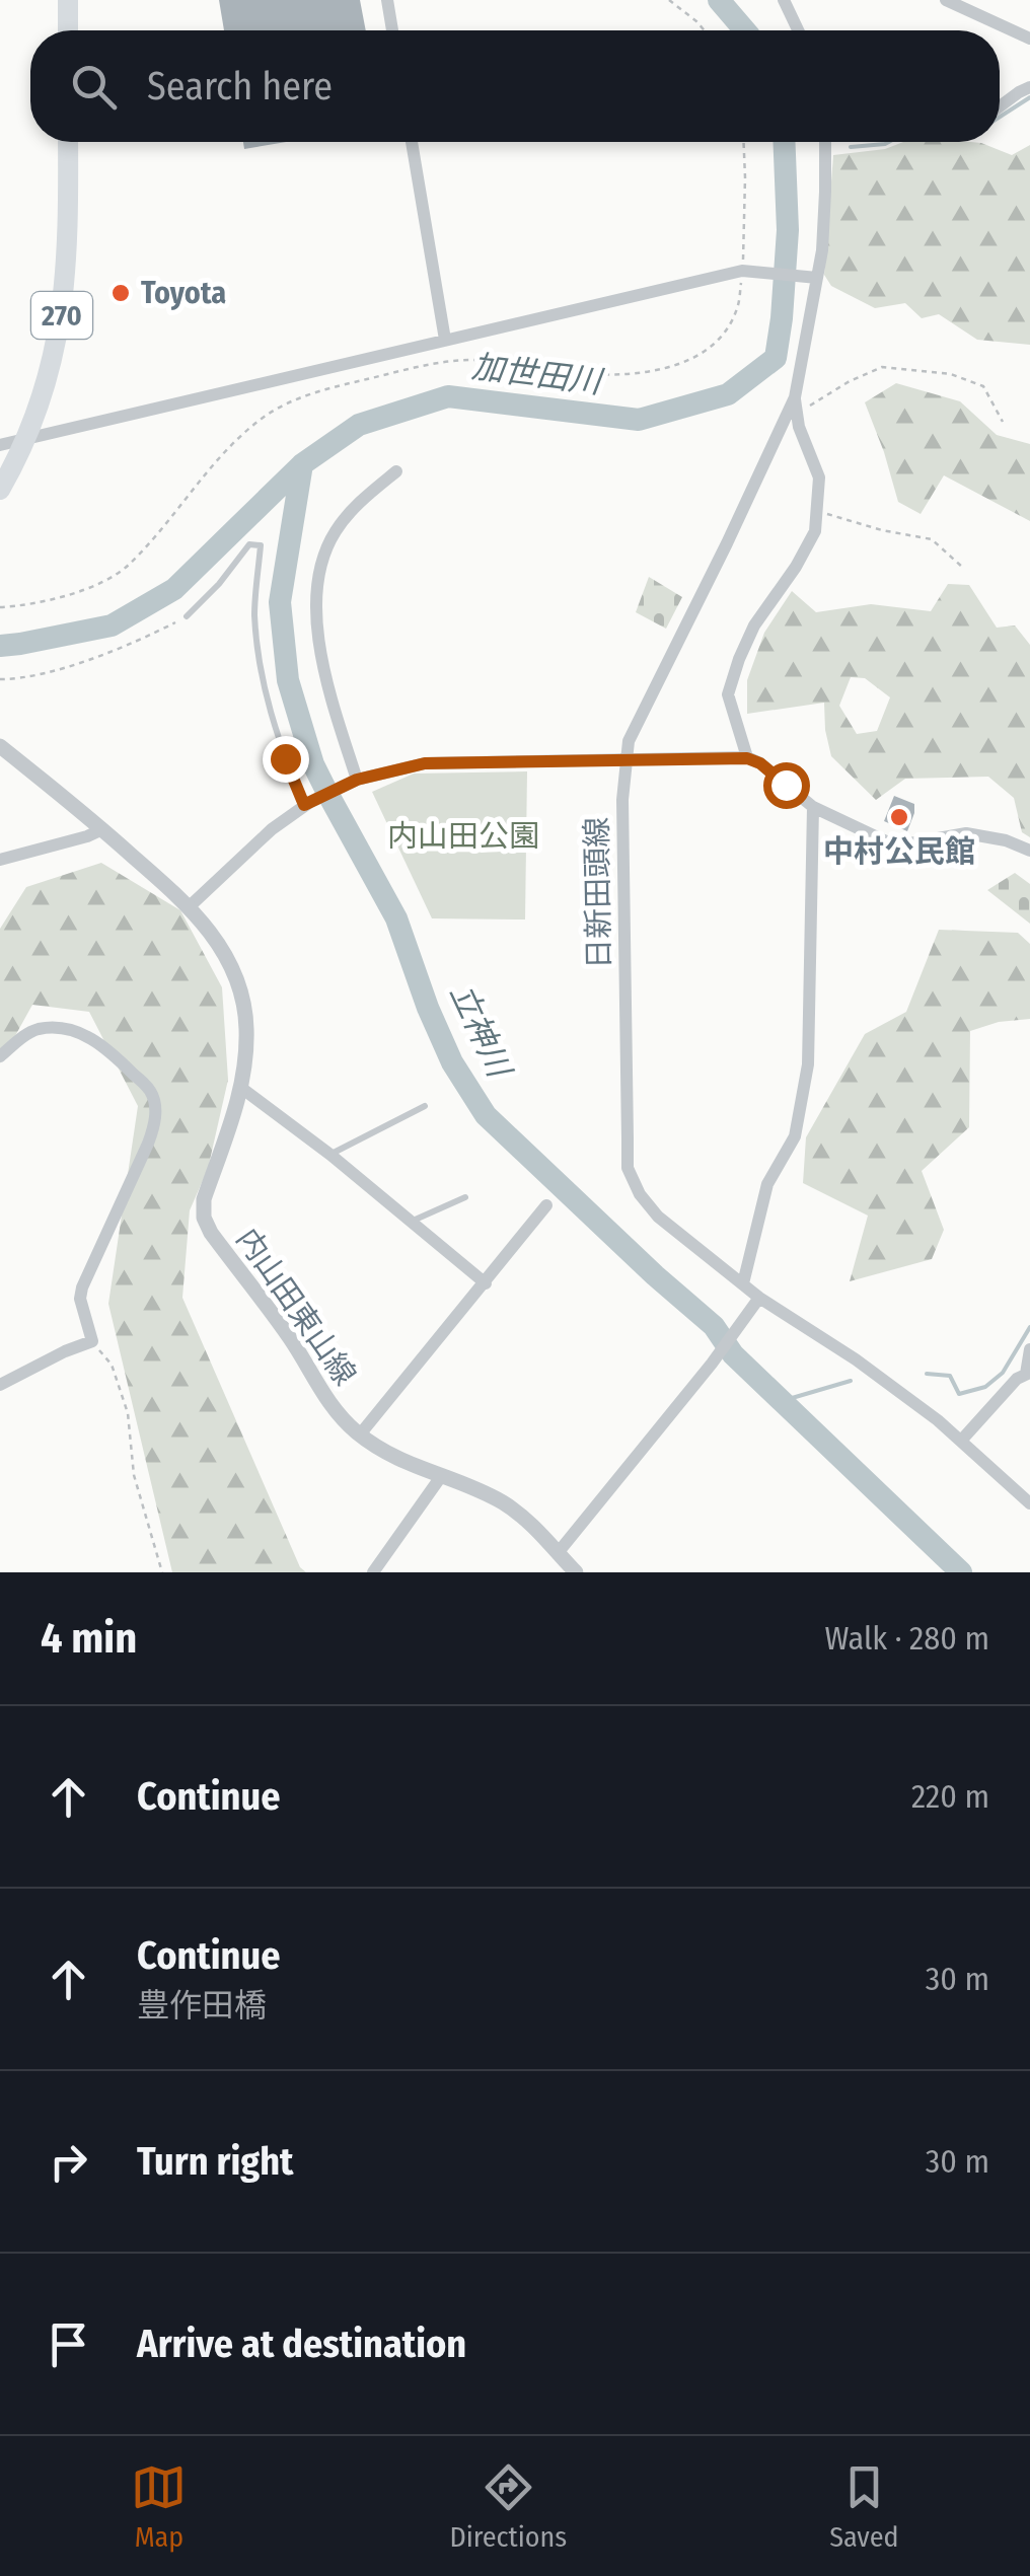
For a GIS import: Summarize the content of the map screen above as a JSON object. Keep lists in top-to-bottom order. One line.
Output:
{"streets":{"highway":["270"],"street":["日新田頭線","内山田東山線"]},"water":["加世田川","立神川"],"parks":["内山田公園"],"places":["Toyota","中村公民館"],"page":{"search":"Search here","heading":["4 min","Walk · 280 m"],"list":[["Continue","220 m"],["Continue","豊作田橋","30 m"],["Turn right","30 m"],"Arrive at destination"],"nav":["Map","Directions","Saved"]}}
